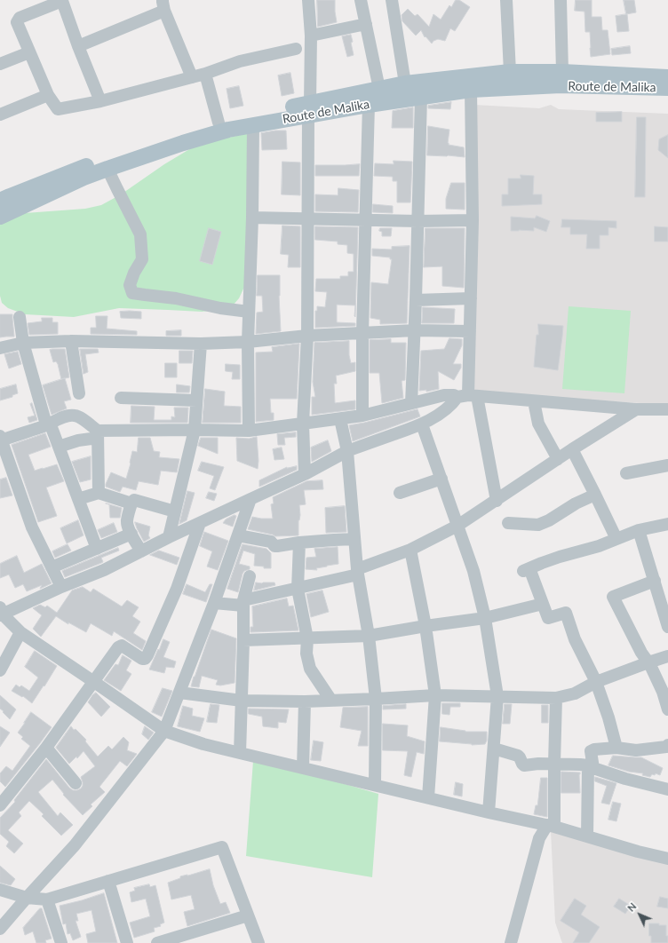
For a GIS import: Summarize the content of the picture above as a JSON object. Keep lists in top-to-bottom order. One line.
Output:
{"streets":{"main road":["Route de Malika"]},"north":"top left"}
